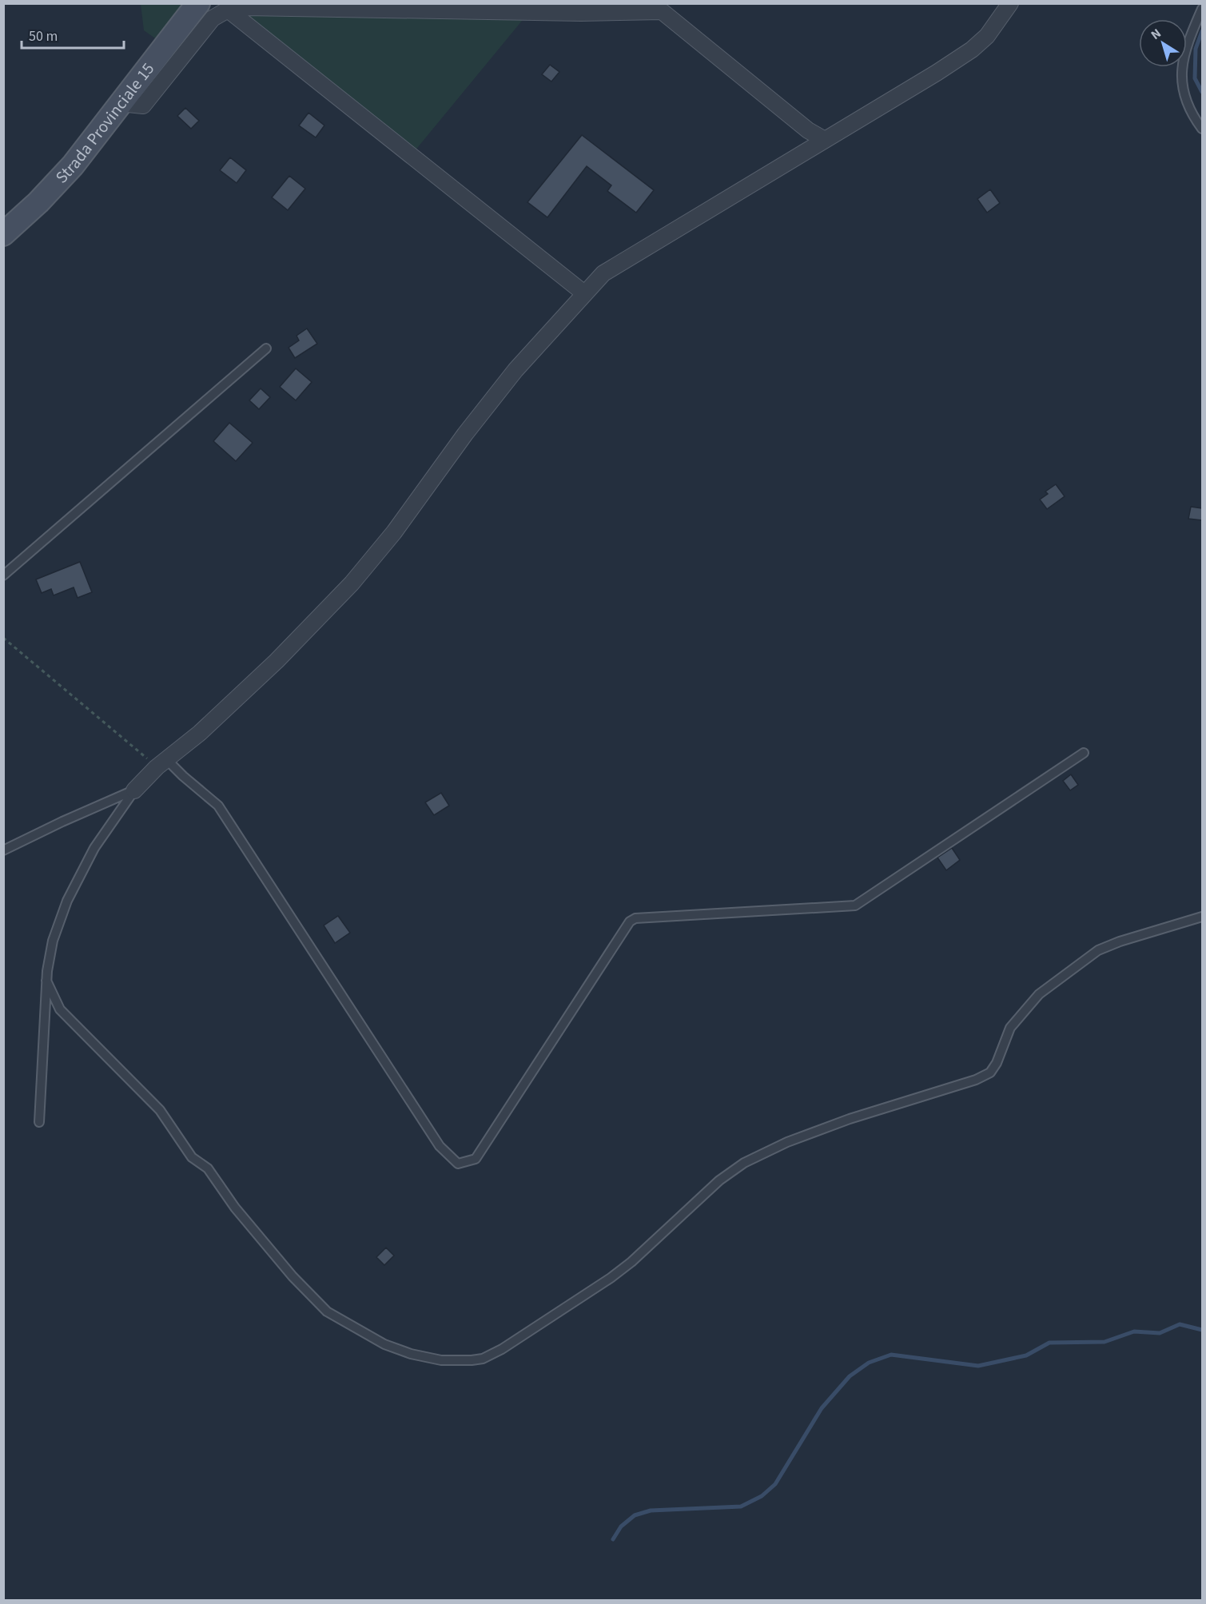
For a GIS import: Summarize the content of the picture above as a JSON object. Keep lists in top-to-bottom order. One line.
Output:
{"streets":{"main road":["Strada Provinciale 15"]},"scale_bar":"50 m","north":"top left"}
